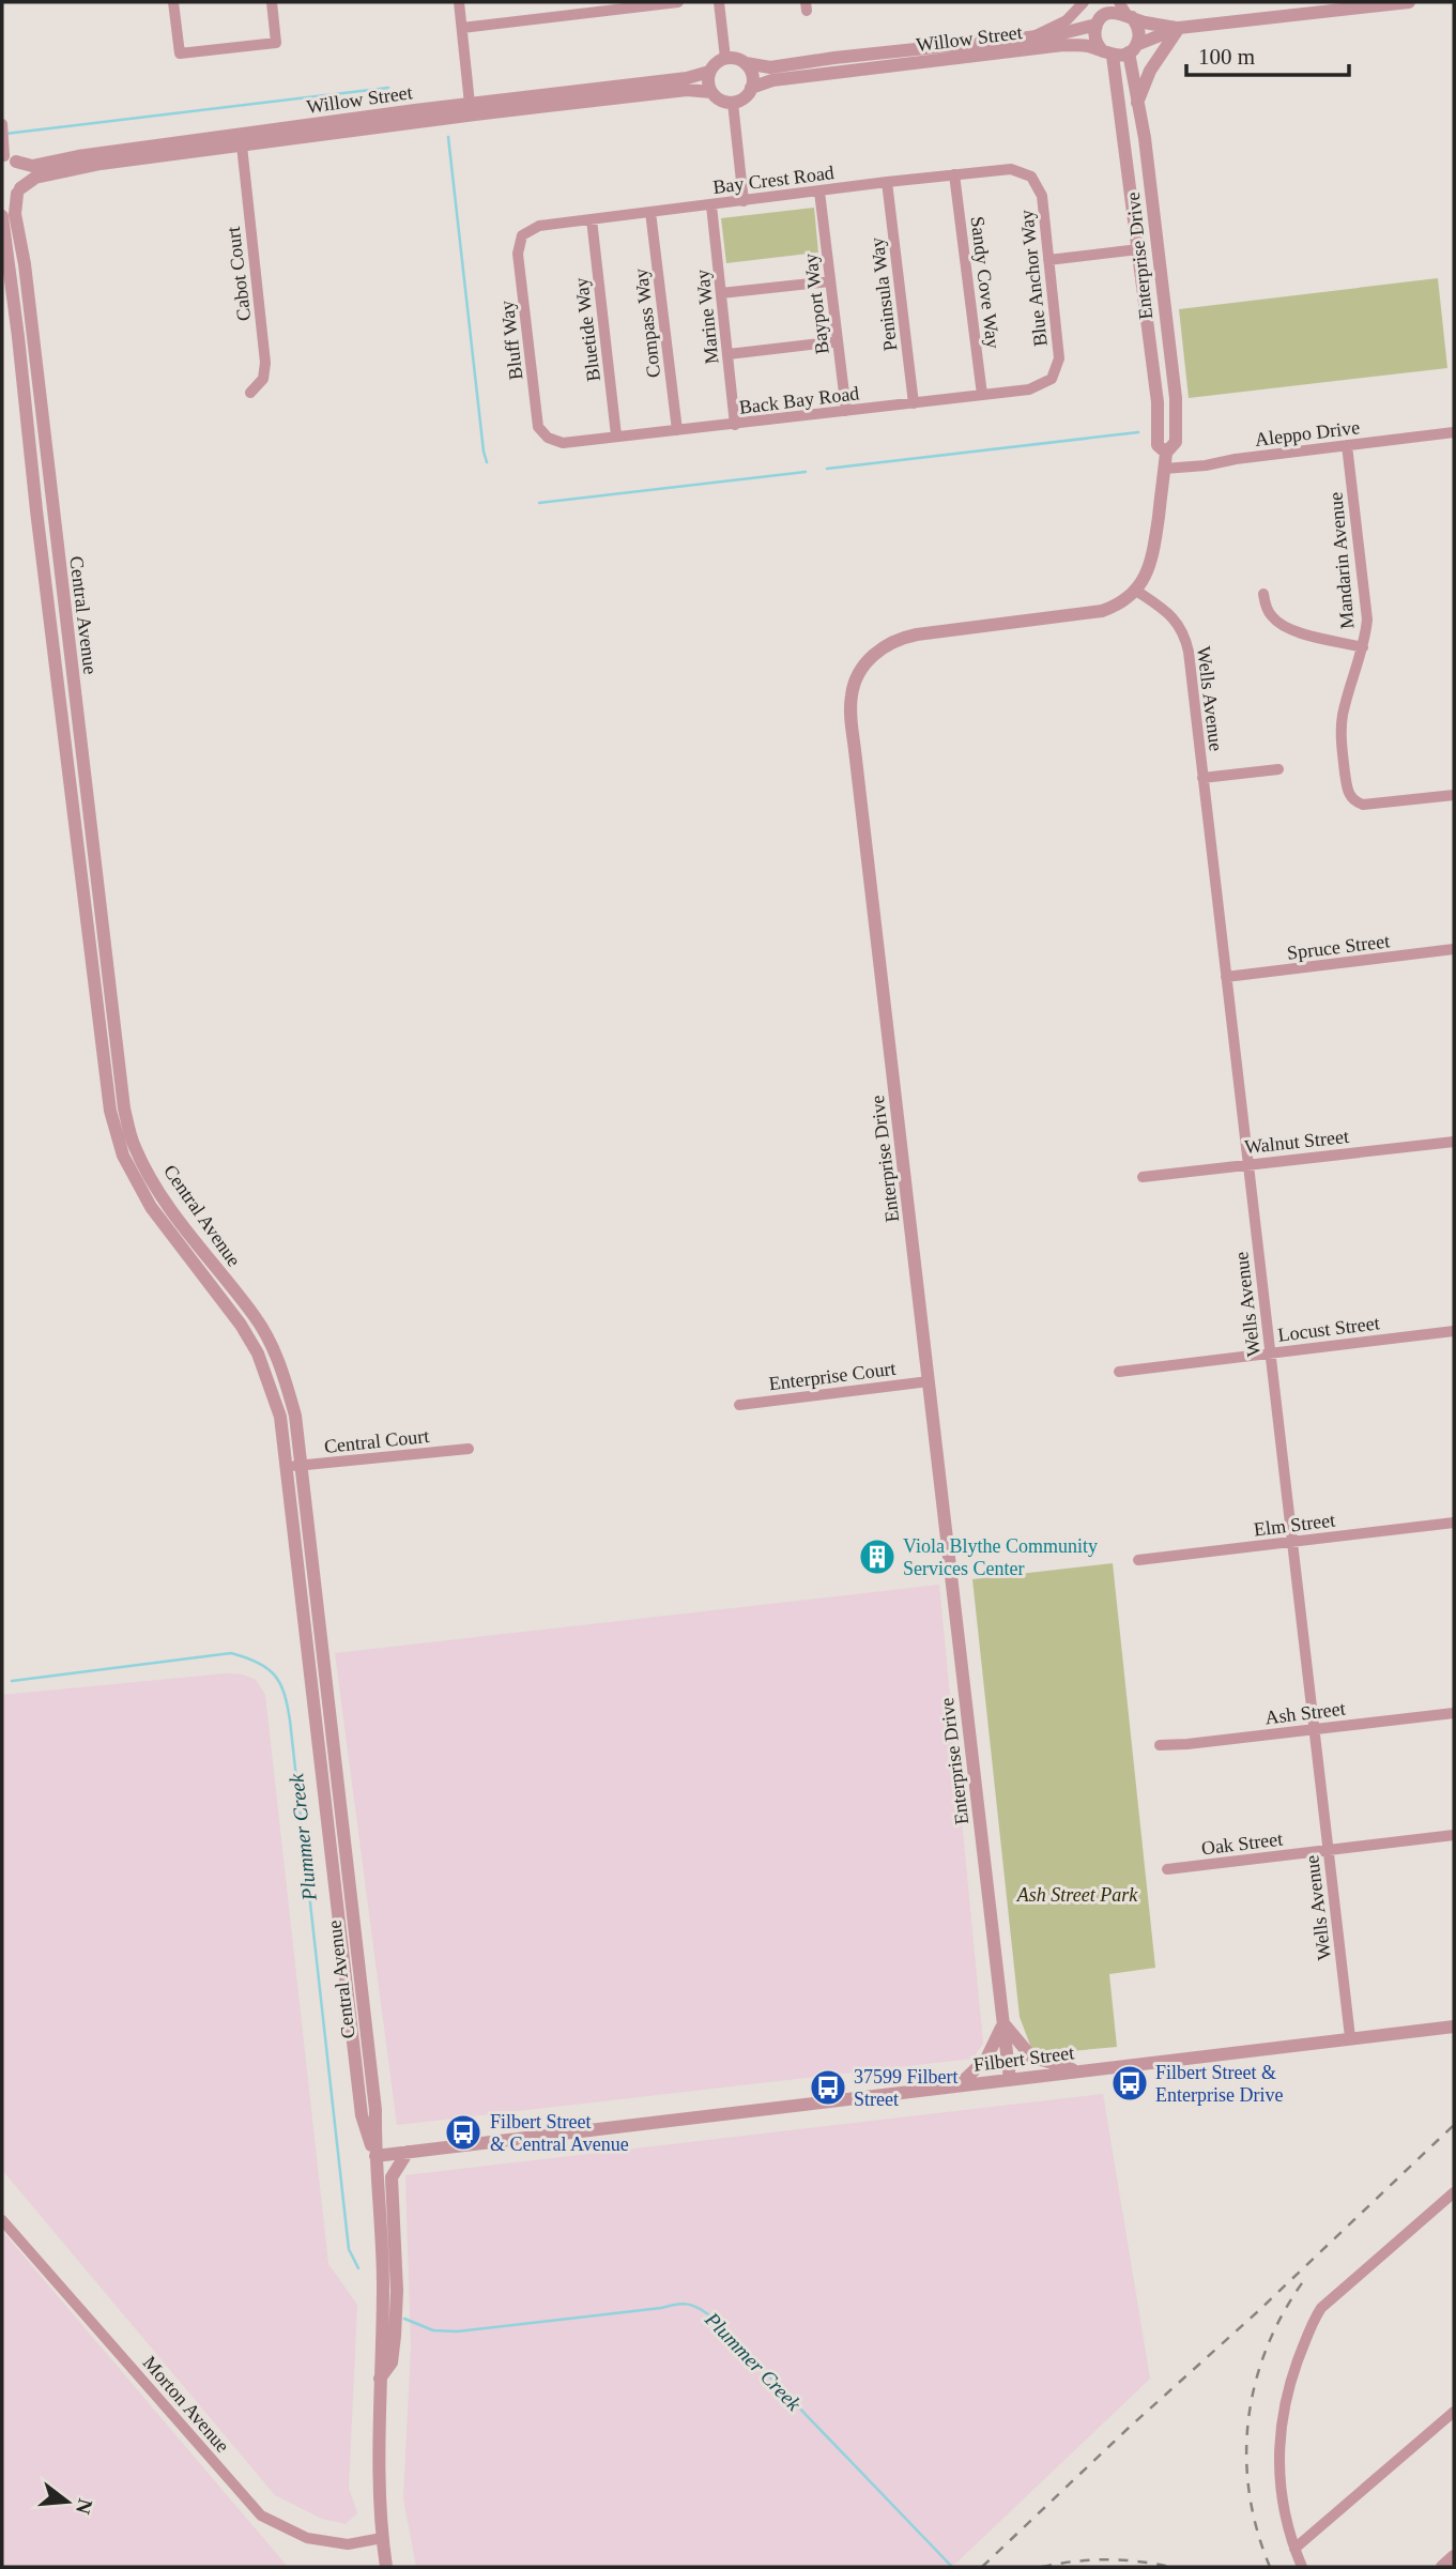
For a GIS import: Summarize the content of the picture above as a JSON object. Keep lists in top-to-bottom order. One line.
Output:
{"streets":{"street":["Willow Street","Bay Crest Road","Enterprise Drive","Cabot Court","Blue Anchor Way","Sandy Cove Way","Peninsula Way","Bayport Way","Marine Way","Compass Way","Bluetide Way","Bluff Way","Back Bay Road","Aleppo Drive","Mandarin Avenue","Central Avenue","Wells Avenue","Spruce Street","Walnut Street","Locust Street","Enterprise Court","Central Court","Elm Street","Ash Street","Oak Street","Filbert Street","Morton Avenue"]},"crossings":[["Willow Street","Enterprise Drive"],["Willow Street","Cabot Court"],["Willow Street","Central Avenue"],["Bay Crest Road","Blue Anchor Way"],["Bay Crest Road","Sandy Cove Way"],["Bay Crest Road","Peninsula Way"],["Bay Crest Road","Bayport Way"],["Bay Crest Road","Marine Way"],["Bay Crest Road","Compass Way"],["Bay Crest Road","Bluetide Way"],["Bay Crest Road","Bluff Way"],["Enterprise Drive","Aleppo Drive"],["Enterprise Drive","Wells Avenue"],["Enterprise Drive","Enterprise Court"],["Enterprise Drive","Filbert Street"],["Blue Anchor Way","Back Bay Road"],["Sandy Cove Way","Back Bay Road"],["Peninsula Way","Back Bay Road"],["Bayport Way","Back Bay Road"],["Marine Way","Back Bay Road"],["Compass Way","Back Bay Road"],["Bluetide Way","Back Bay Road"],["Bluff Way","Back Bay Road"],["Aleppo Drive","Mandarin Avenue"],["Central Avenue","Central Court"],["Central Avenue","Filbert Street"],["Central Avenue","Morton Avenue"],["Wells Avenue","Spruce Street"],["Wells Avenue","Walnut Street"],["Wells Avenue","Locust Street"],["Wells Avenue","Elm Street"],["Wells Avenue","Ash Street"],["Wells Avenue","Oak Street"],["Wells Avenue","Filbert Street"]],"water":["Plummer Creek"],"parks":["Ash Street Park"],"places":{"building":["Viola Blythe Community Services Center"],"bus stop":["Filbert Street & Enterprise Drive","37599 Filbert Street","Filbert Street & Central Avenue"]},"scale_bar":"100 m","north":"right"}
